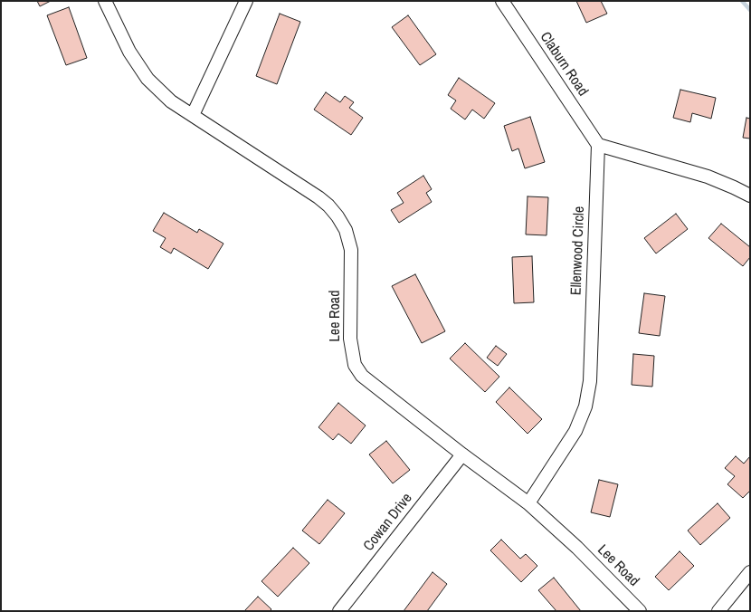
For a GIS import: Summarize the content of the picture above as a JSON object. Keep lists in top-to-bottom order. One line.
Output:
{"streets":{"street":["Claburn Road","Ellenwood Circle","Lee Road","Cowan Drive"]},"crossings":[["Claburn Road","Ellenwood Circle"],["Ellenwood Circle","Lee Road"],["Lee Road","Cowan Drive"]]}
